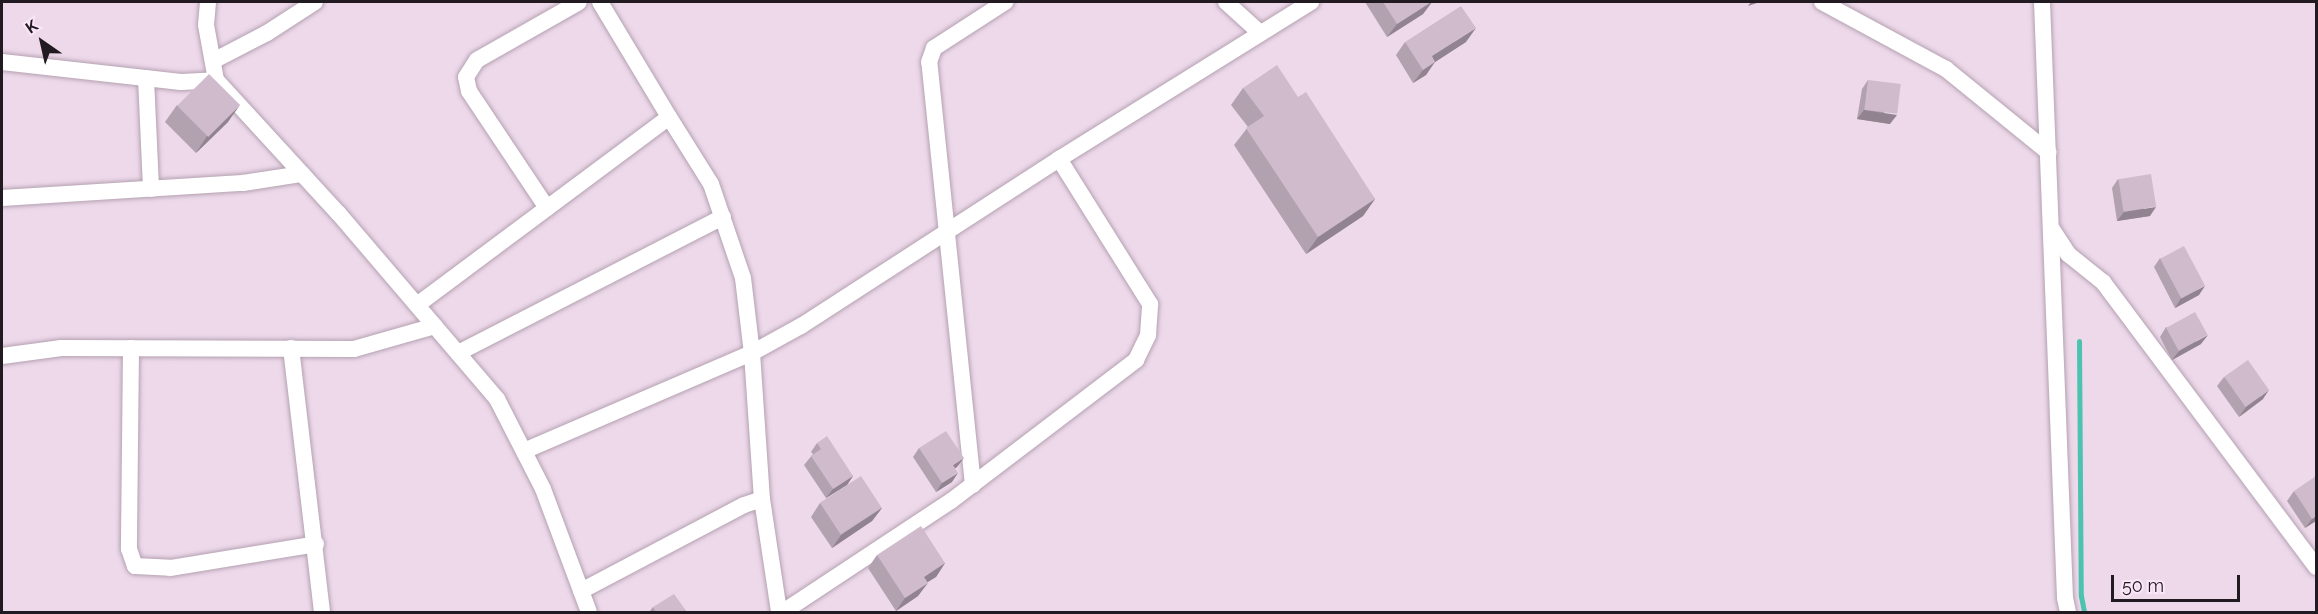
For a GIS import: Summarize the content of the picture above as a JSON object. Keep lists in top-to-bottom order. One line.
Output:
{"scale_bar":"50 m","north":"top left"}
